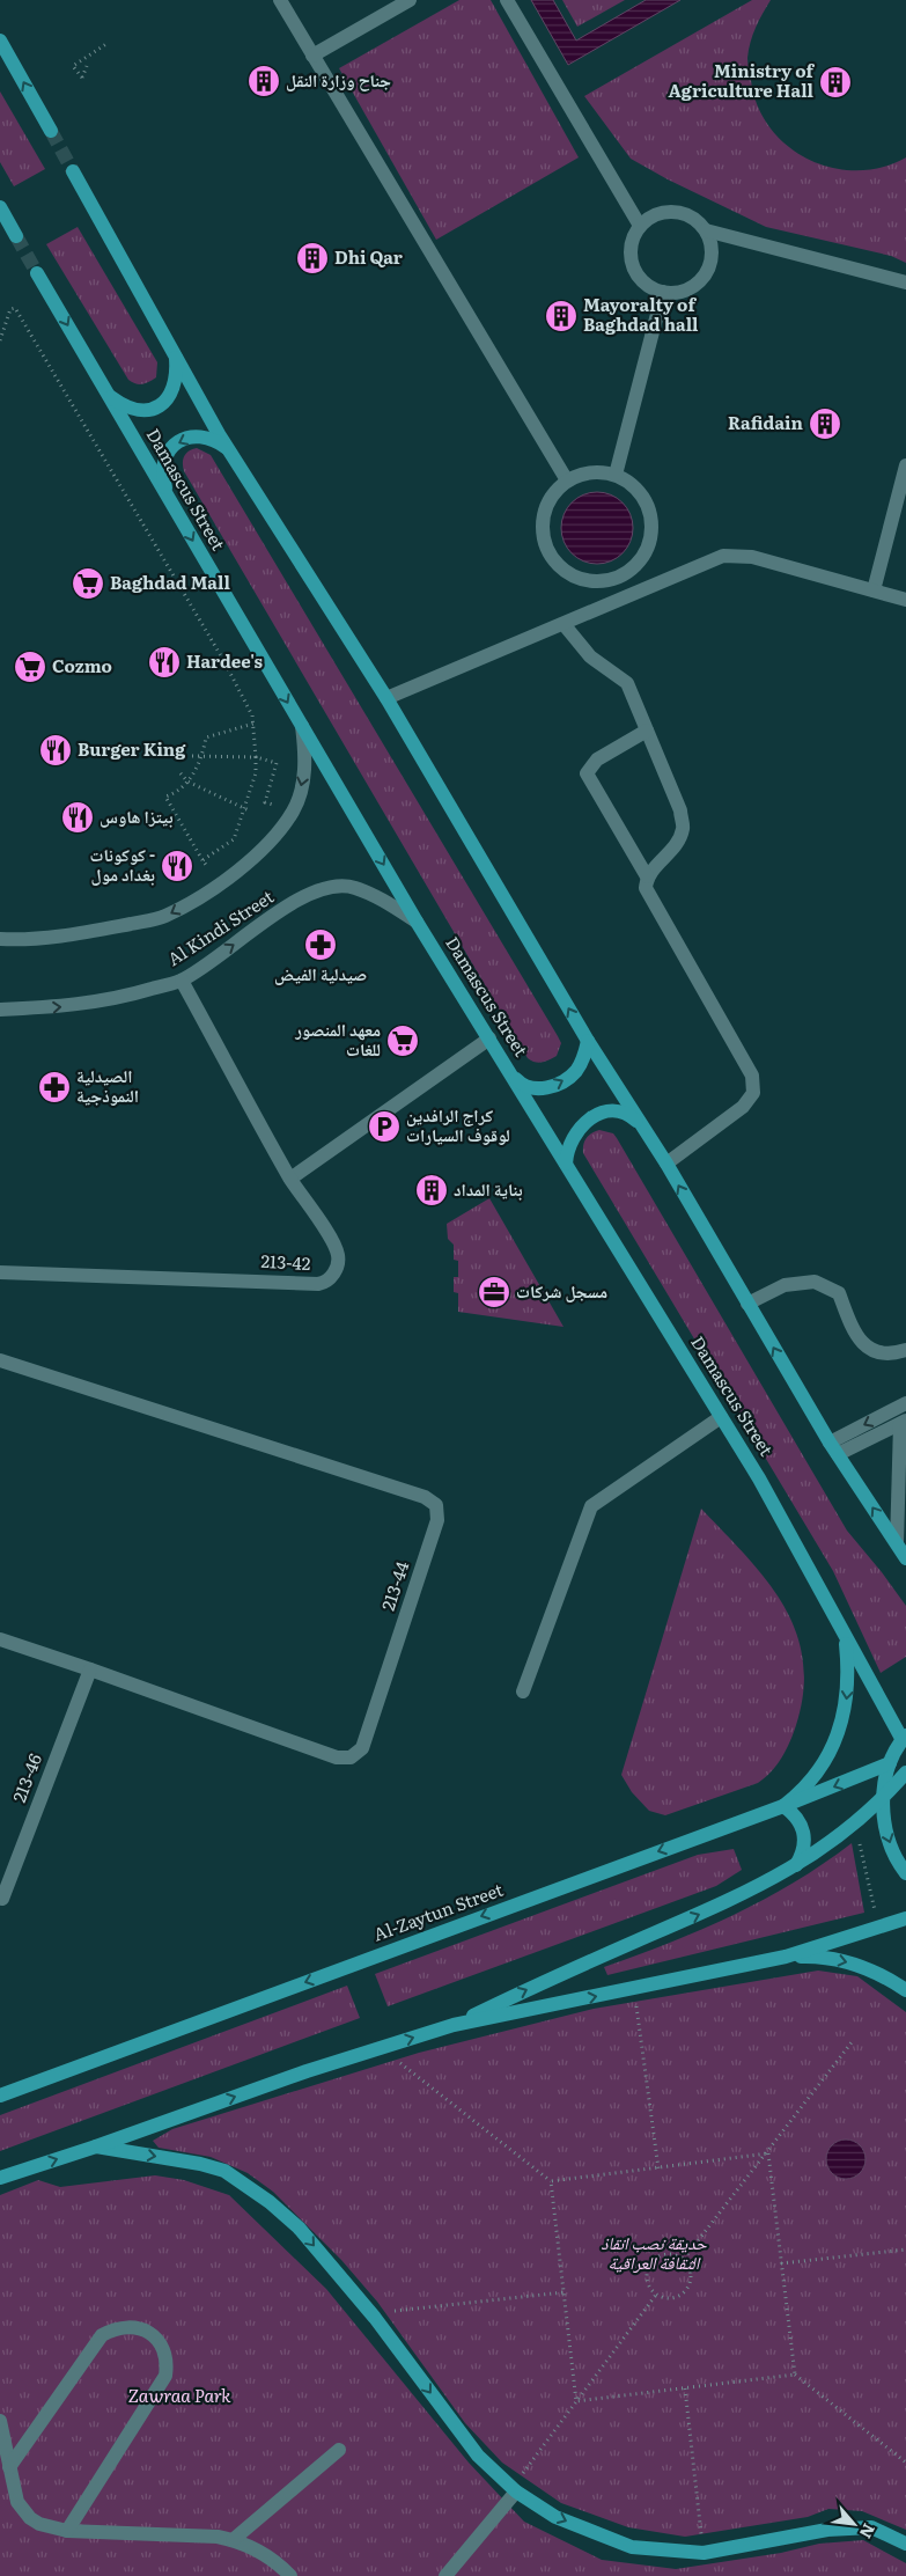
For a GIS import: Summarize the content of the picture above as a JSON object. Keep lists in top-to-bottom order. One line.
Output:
{"streets":{"main road":["Damascus Street","Al-Zaytun Street"],"street":["Al Kindi Street","213-42","213-44","213-46"]},"crossings":[["Damascus Street","Al Kindi Street"],["Al Kindi Street","213-42"],["213-44","213-46"]],"parks":["حديقة نصب انقاذ الثقافة العراقية","Zawraa Park"],"places":{"building":["جناح وزارة النقل","Ministry of Agriculture Hall","Dhi Qar","Mayoralty of Baghdad hall","Rafidain","بناية المداد"],"supermarket":["Baghdad Mall","Cozmo","معهد المنصور للغات"],"restaurant":["Hardee's","Burger King","بيتزا هاوس","كوكونات - بغداد مول"],"pharmacy":["صيدلية الفيض","الصيدلية النموذجية"],"parking":["كراج الرافدين لوقوف السيارات"],"office":["مسجل شركات"]},"north":"bottom right"}
